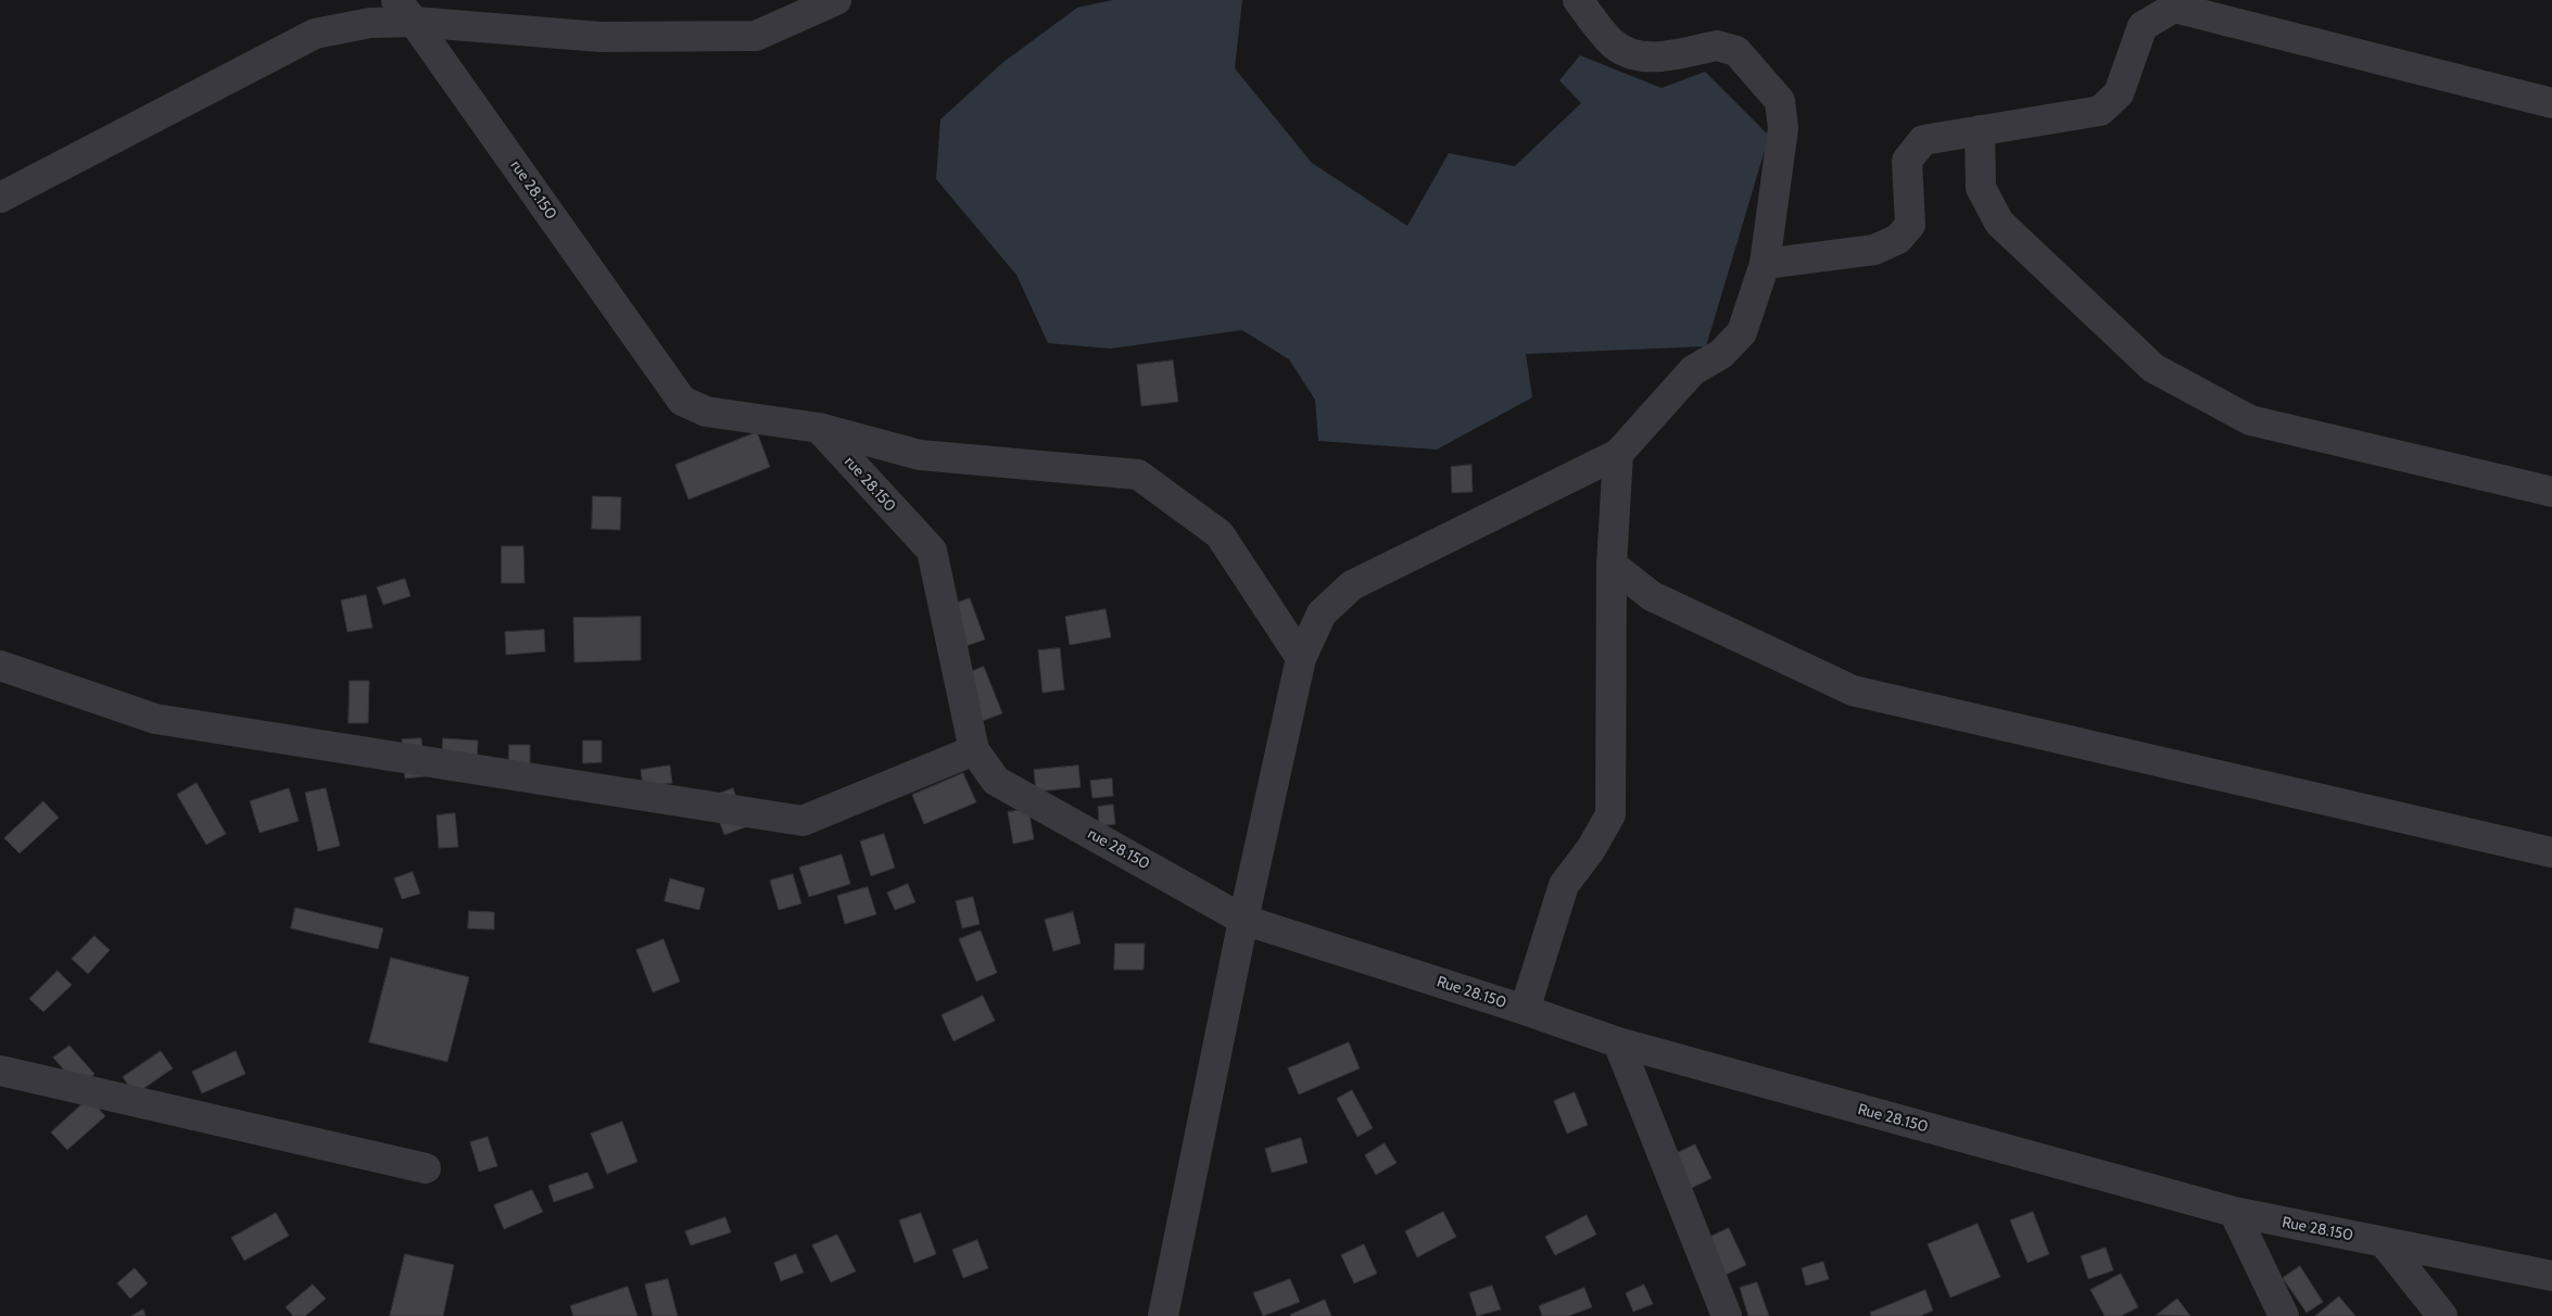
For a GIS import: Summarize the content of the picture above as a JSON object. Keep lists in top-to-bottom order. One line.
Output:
{"streets":{"street":["rue 28.150","Rue 28.150"]},"crossings":[["rue 28.150","Rue 28.150"]]}
